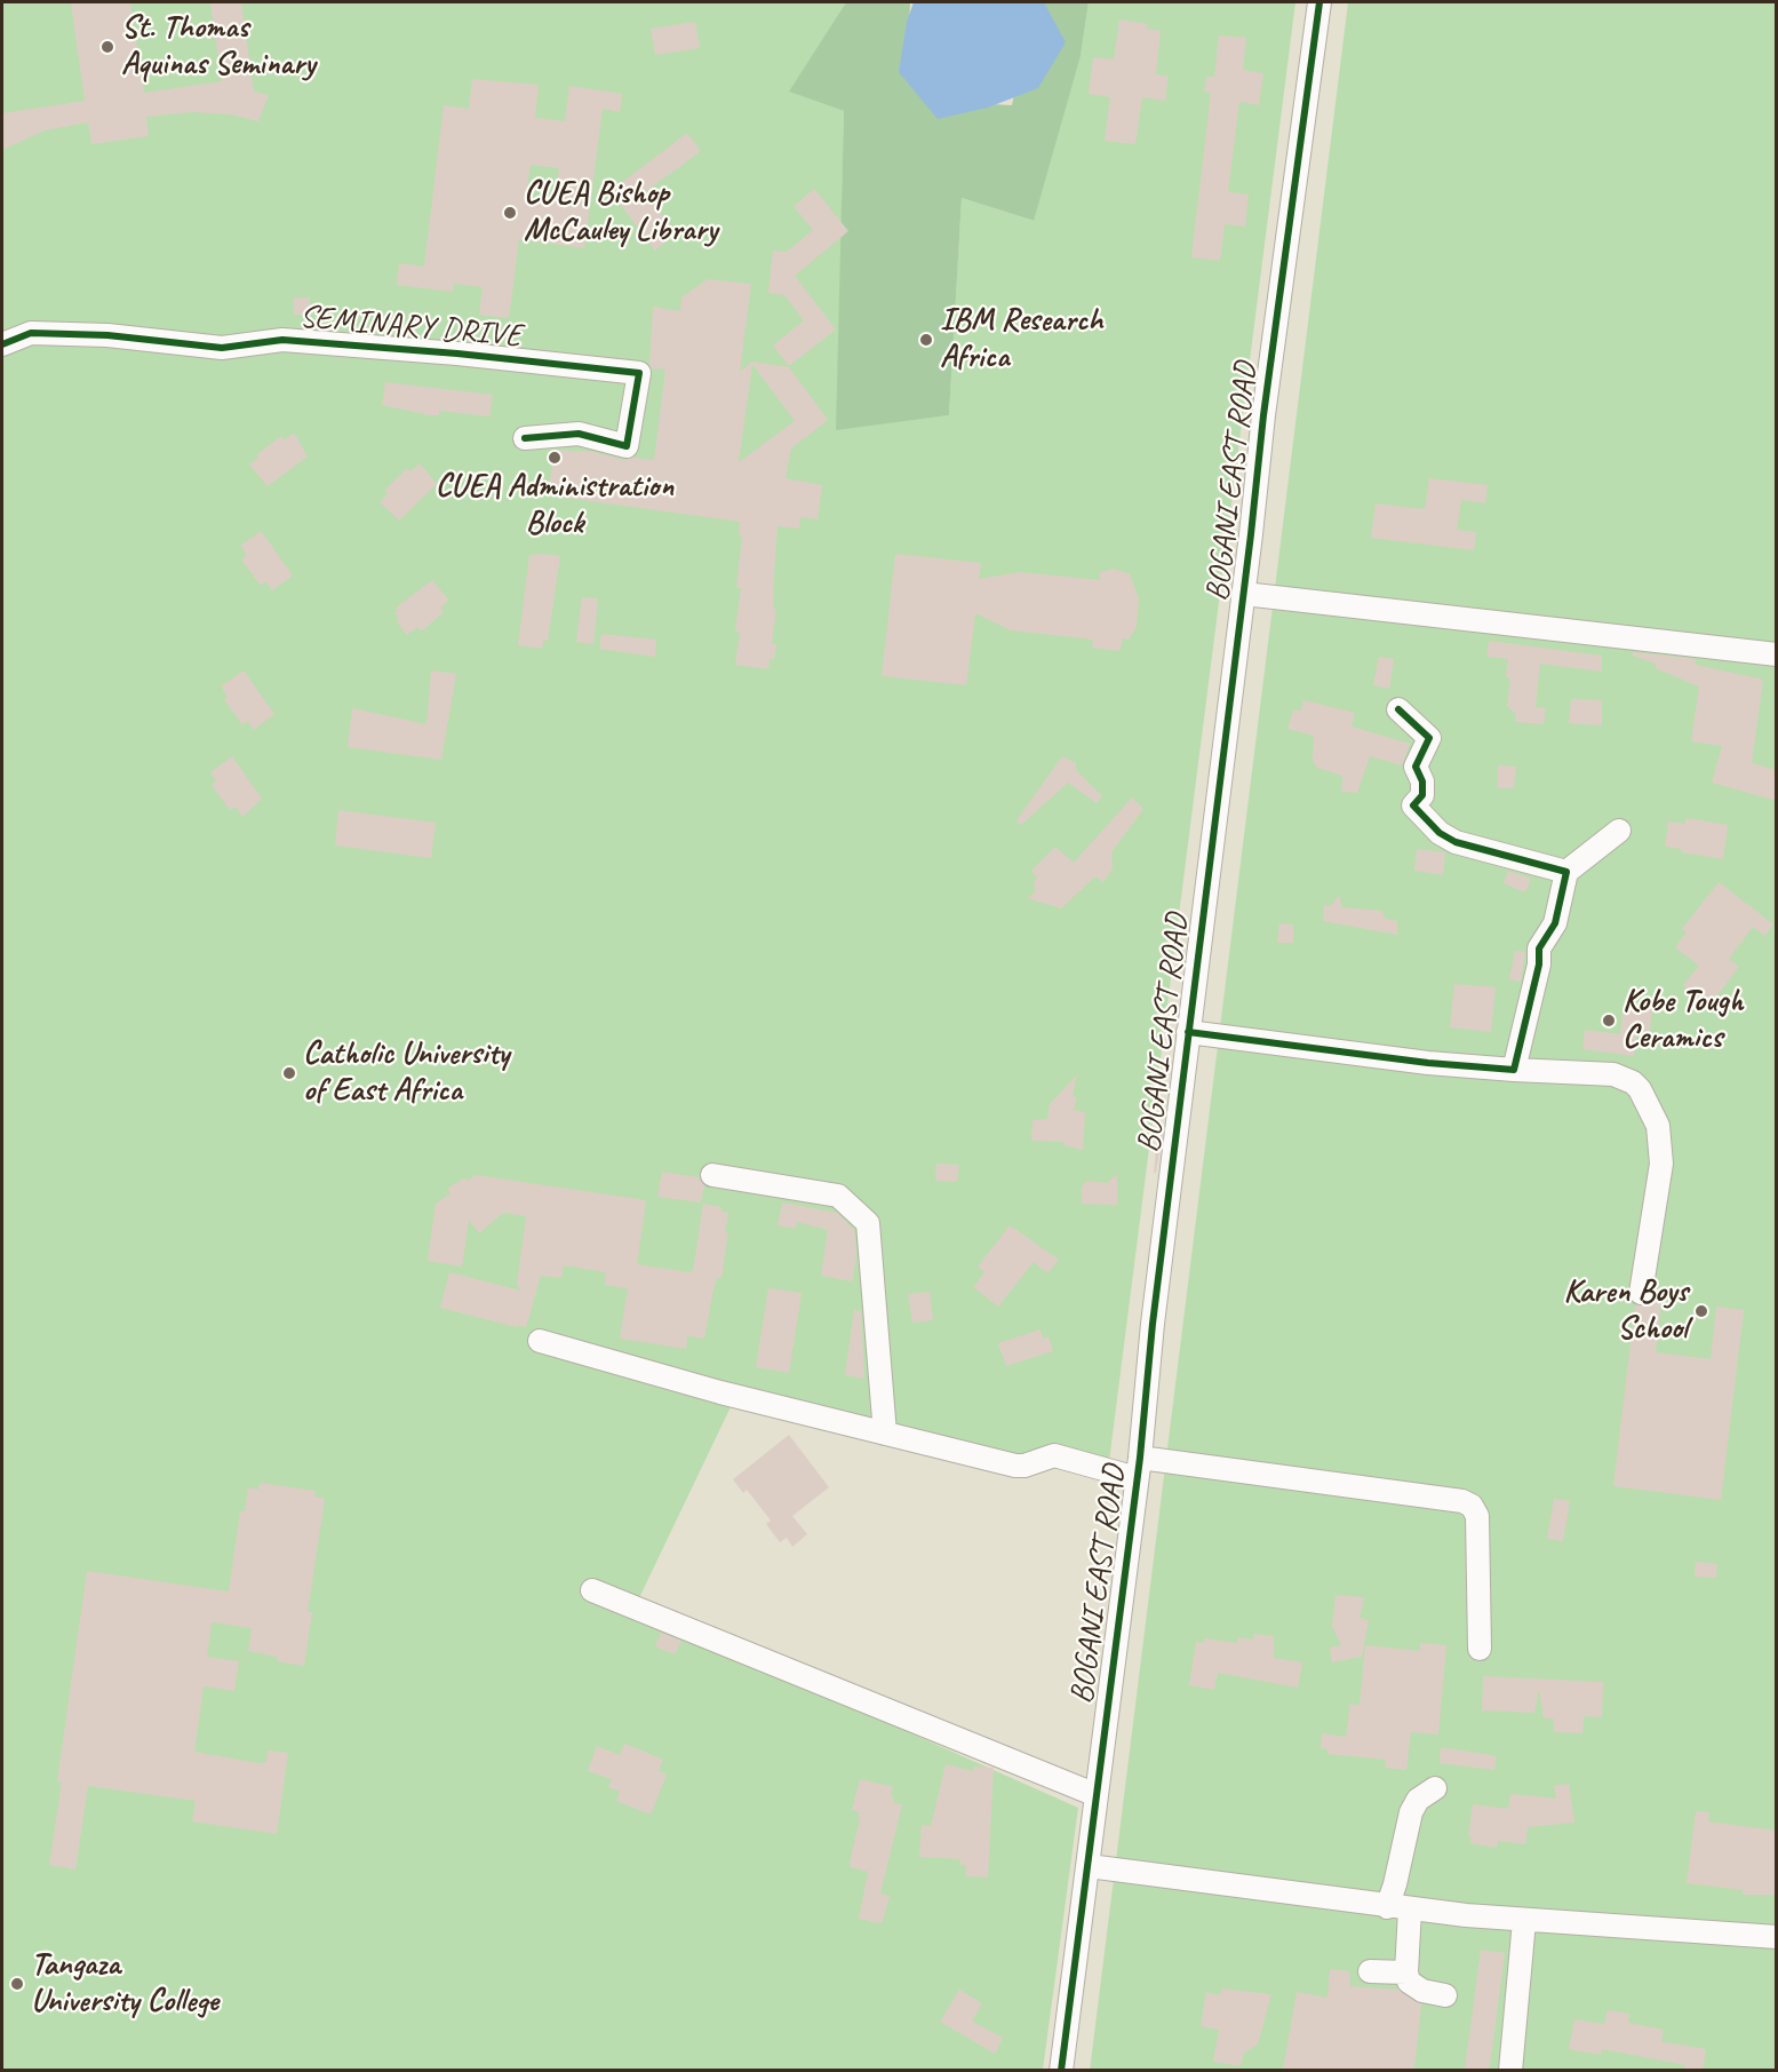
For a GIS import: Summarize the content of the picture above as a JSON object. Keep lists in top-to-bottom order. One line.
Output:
{"streets":{"street":["SEMINARY DRIVE","BOGANI EAST ROAD"]},"places":["St. Thomas Aquinas Seminary","CUEA Bishop McCauley Library","IBM Research Africa","CUEA Administration Block","Kobe Tough Ceramics","Catholic University of East Africa","Karen Boys School","Tangaza University College"]}
